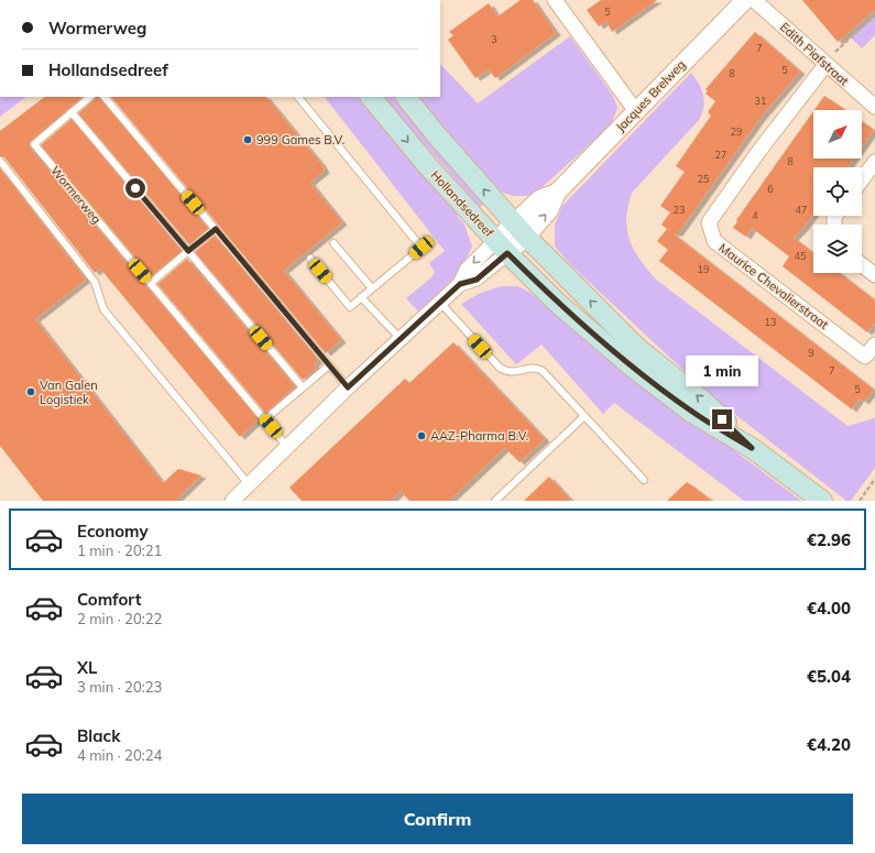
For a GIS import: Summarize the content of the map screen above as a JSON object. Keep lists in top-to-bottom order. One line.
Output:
{"streets":{"main road":["Hollandsedreef"],"street":["Edith Piafstraat","Jacques Brelweg","Maurice Chevalierstraat"],"lane":["Wormerweg"]},"crossings":[["Edith Piafstraat","Maurice Chevalierstraat"],["Jacques Brelweg","Hollandsedreef"]],"places":["999 Games B.V.","Van Galen Logistiek","AAZ-Pharma B.V."],"house_numbers":["5","3","7","5","8","31","29","27","8","25","6","23","47","4","45","19","13","9","7","5"],"north":"top right","page":{"banner":["Wormerweg","Hollandsedreef"],"bubble":"1 min","list":[{"name":"Economy","note":"1 min · 20:21","value":"€2.96"},{"name":"Comfort","note":"2 min · 20:22","value":"€4.00"},{"name":"XL","note":"3 min · 20:23","value":"€5.04"},{"name":"Black","note":"4 min · 20:24","value":"€4.20"}],"buttons":"Confirm"}}
